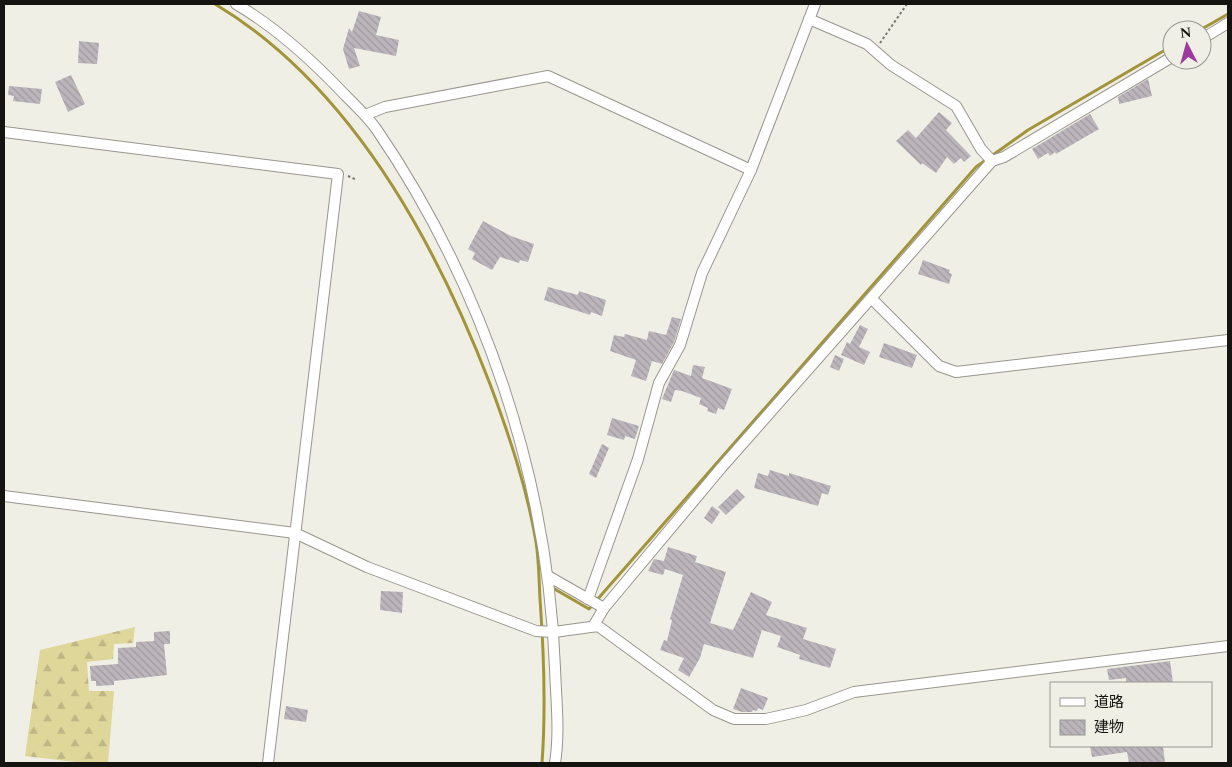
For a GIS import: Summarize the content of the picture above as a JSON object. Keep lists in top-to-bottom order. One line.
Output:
{"legend":["道路","建物"],"north":"top"}
